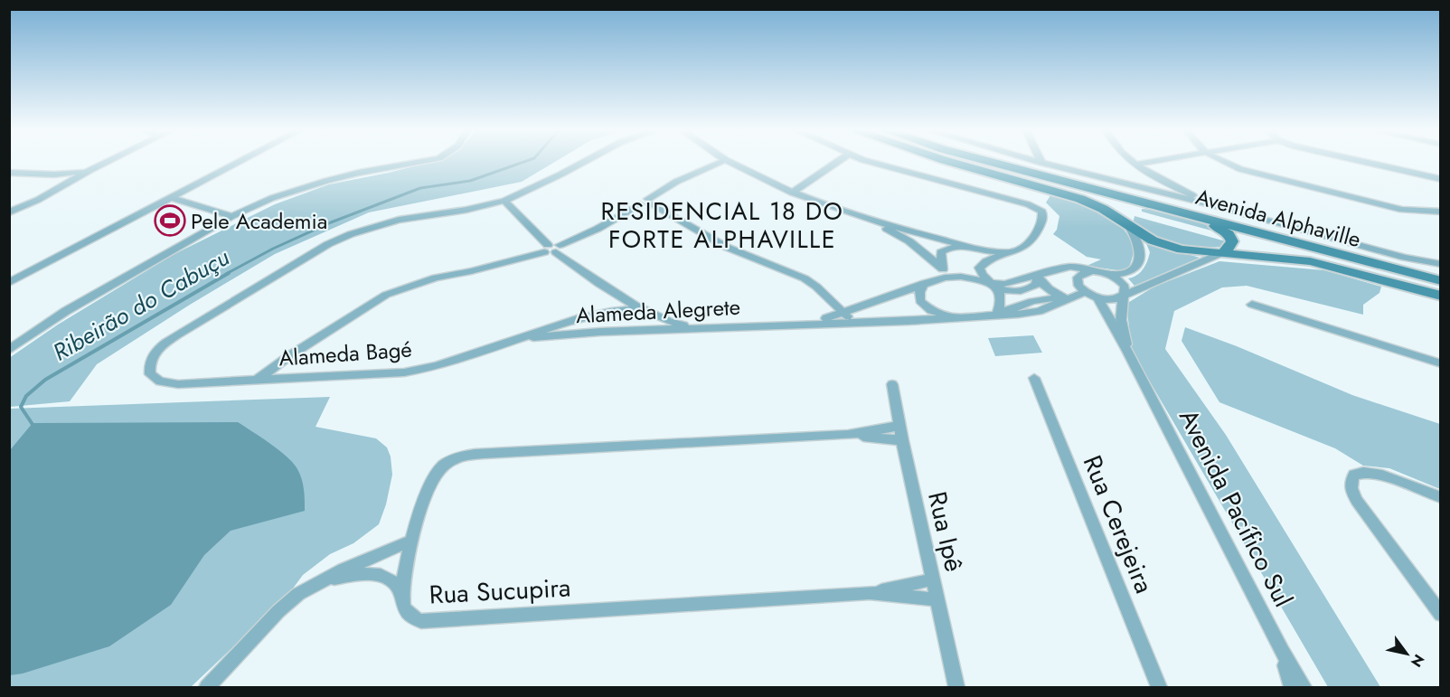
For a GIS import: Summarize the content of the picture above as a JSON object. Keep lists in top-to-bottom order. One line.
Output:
{"streets":{"main road":["Avenida Alphaville"],"street":["Alameda Alegrete","Alameda Bagé","Avenida Pacífico Sul","Rua Cerejeira","Rua Ipê","Rua Sucupira"]},"crossings":[["Alameda Alegrete","Alameda Bagé"],["Rua Ipê","Rua Sucupira"]],"districts":["RESIDENCIAL 18 DO FORTE ALPHAVILLE"],"water":["Ribeirão do Cabuçu"],"places":{"sports":["Pele Academia"]},"north":"bottom right"}
